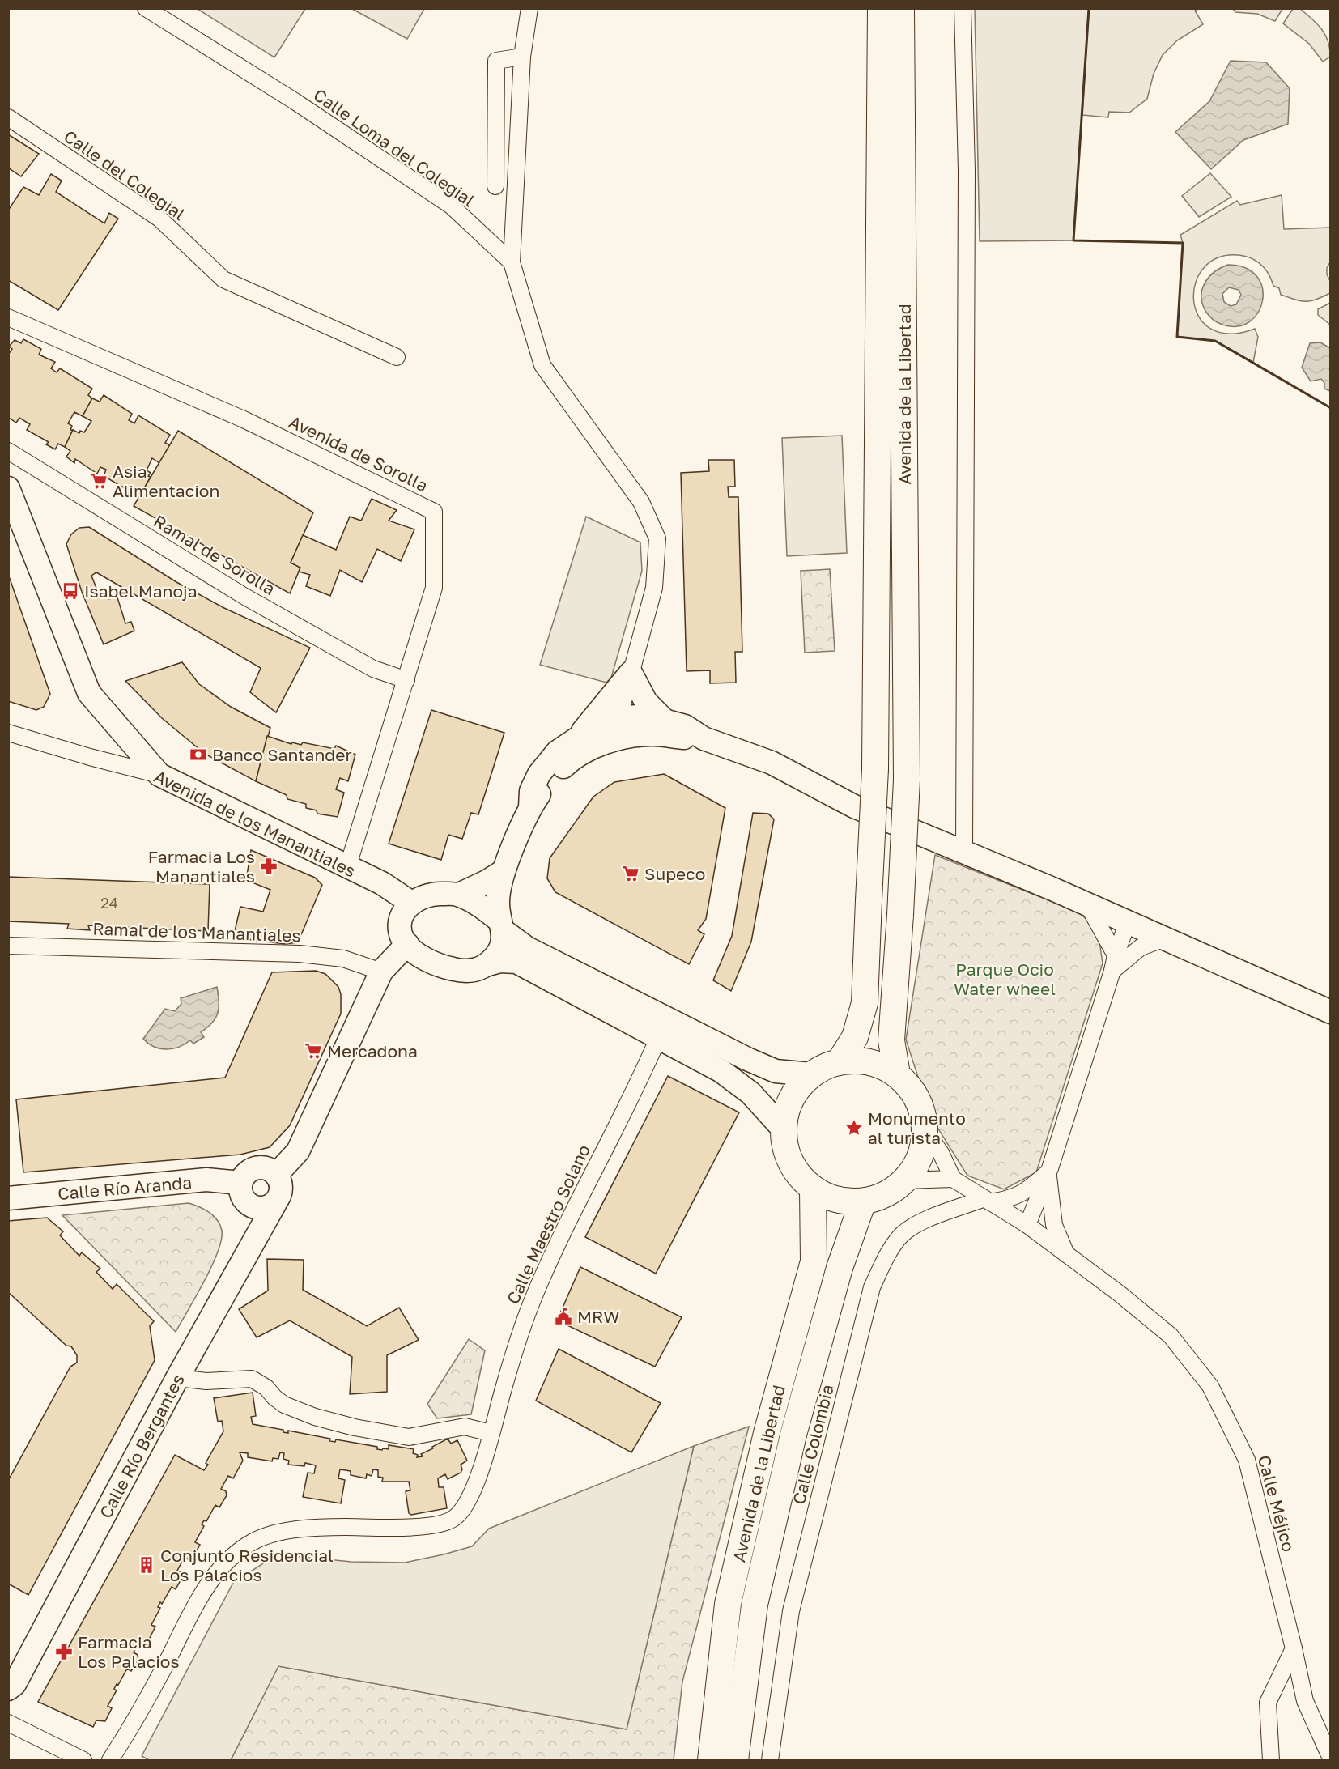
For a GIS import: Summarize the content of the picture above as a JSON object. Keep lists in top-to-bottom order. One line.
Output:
{"streets":{"main road":["Avenida de la Libertad","Avenida de los Manantiales","Calle Río Aranda","Calle Río Bergantes"],"street":["Calle Loma del Colegial","Calle del Colegial","Avenida de Sorolla","Ramal de Sorolla","Ramal de los Manantiales","Calle Maestro Solano","Calle Colombia","Calle Méjico"]},"crossings":[["Avenida de Sorolla","Ramal de Sorolla"],["Avenida de Sorolla","Avenida de los Manantiales"],["Calle Río Aranda","Calle Río Bergantes"],["Calle Colombia","Calle Méjico"]],"parks":["Parque Ocio Water wheel"],"places":{"supermarket":["Asia Alimentacion","Supeco","Mercadona"],"bus stop":["Isabel Manoja"],"bank":["Banco Santander"],"pharmacy":["Farmacia Los Manantiales","Farmacia Los Palacios"],"place":["Monumento al turista"],"public building":["MRW"],"building":["Conjunto Residencial Los Palacios"]},"house_numbers":["24"]}
